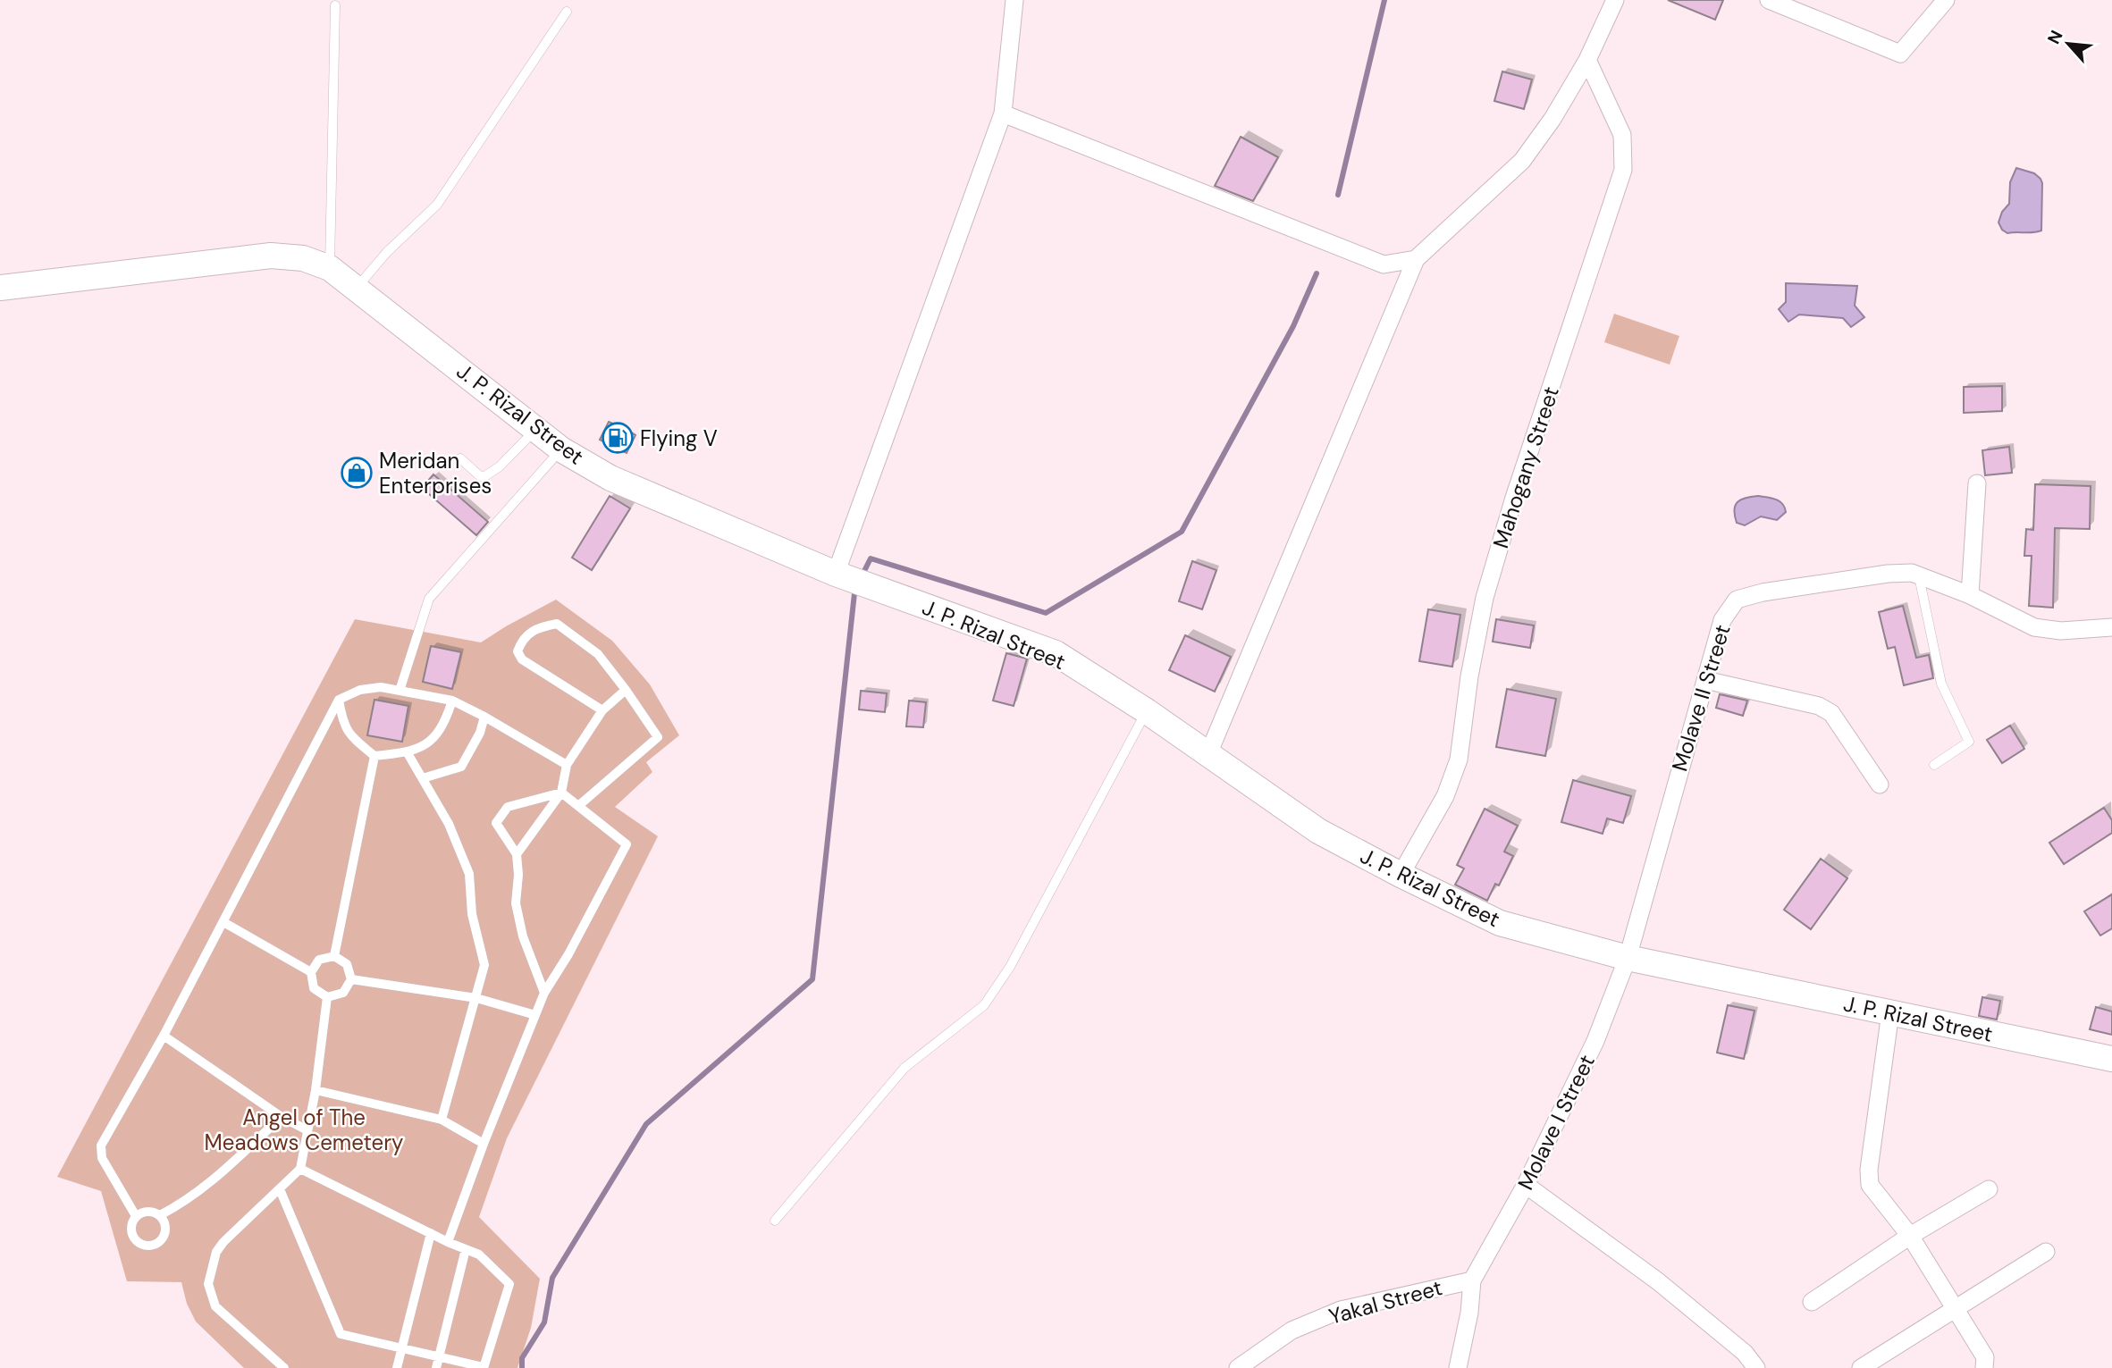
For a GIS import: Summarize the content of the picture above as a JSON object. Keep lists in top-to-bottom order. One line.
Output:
{"streets":{"main road":["J. P. Rizal Street"],"street":["Mahogany Street","Molave II Street","Molave I Street","Yakal Street"]},"crossings":[["J. P. Rizal Street","Mahogany Street"],["J. P. Rizal Street","Molave II Street"],["J. P. Rizal Street","Molave I Street"],["Molave II Street","Molave I Street"],["Molave I Street","Yakal Street"]],"parks":["Angel of The Meadows Cemetery"],"places":{"fuel station":["Flying V"],"shop":["Meridan Enterprises"]},"north":"top left"}
